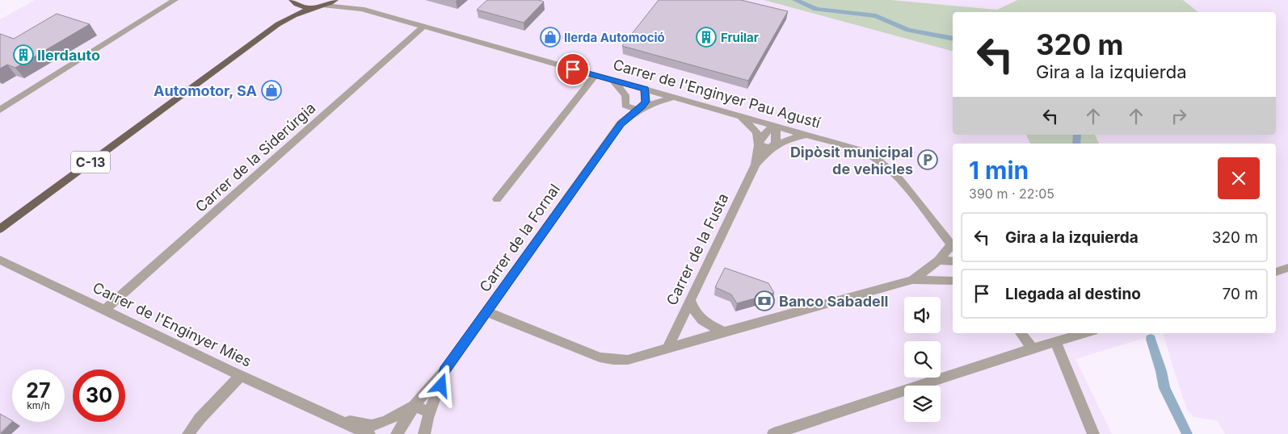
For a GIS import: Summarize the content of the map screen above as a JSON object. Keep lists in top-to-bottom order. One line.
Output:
{"streets":{"main road":["C-13"],"street":["Carrer de l'Enginyer Pau Agustí","Carrer de la Siderúrgia","Carrer de la Fornal","Carrer de la Fusta","Carrer de l'Enginyer Mies"]},"crossings":[["Carrer de l'Enginyer Pau Agustí","Carrer de la Siderúrgia"],["Carrer de l'Enginyer Pau Agustí","C-13"],["Carrer de l'Enginyer Pau Agustí","Carrer de la Fornal"],["Carrer de l'Enginyer Pau Agustí","Carrer de la Fusta"],["Carrer de la Siderúrgia","Carrer de l'Enginyer Mies"]],"places":{"shop":["Ilerda Automoció","Automotor, SA"],"building":["Fruilar","Ilerdauto"],"parking":["Dipòsit municipal de vehicles"],"bank":["Banco Sabadell"]},"page":{"turn":["320 m","Gira a la izquierda"],"heading":["1 min","390 m · 22:05"],"list":[{"name":"Gira a la izquierda","value":"320 m"},{"name":"Llegada al destino","value":"70 m"}],"speed":"27 km/h","limit":"30"}}
